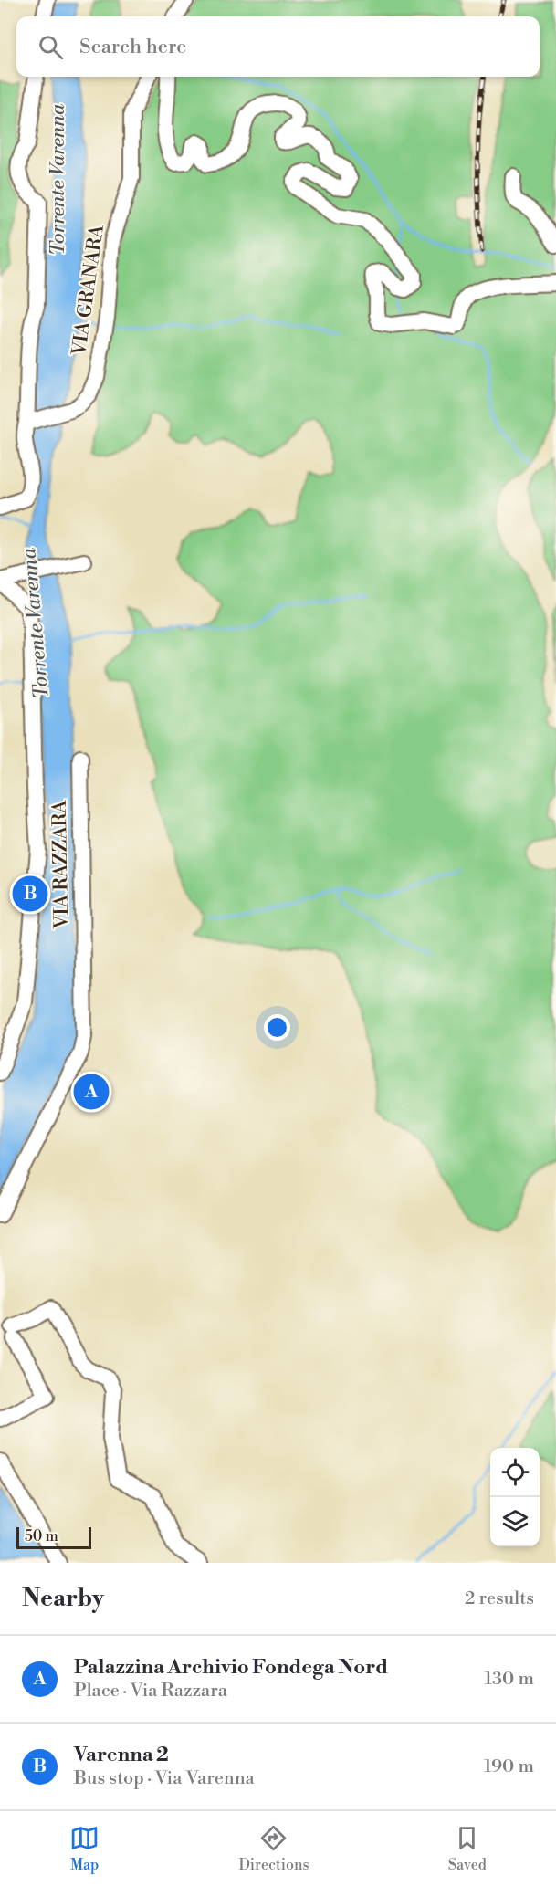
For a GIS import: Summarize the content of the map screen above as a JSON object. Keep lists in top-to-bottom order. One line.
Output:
{"streets":{"street":["VIA GRANARA","VIA RAZZARA"]},"water":["Torrente Varenna"],"scale_bar":"50 m","page":{"search":"Search here","pins":["B","A"],"scale":"50 m","heading":["Nearby","2 results"],"list":[{"mark":"A","name":"Palazzina Archivio Fondega Nord","note":"Place · Via Razzara","value":"130 m"},{"mark":"B","name":"Varenna 2","note":"Bus stop · Via Varenna","value":"190 m"}],"nav":["Map","Directions","Saved"]}}
